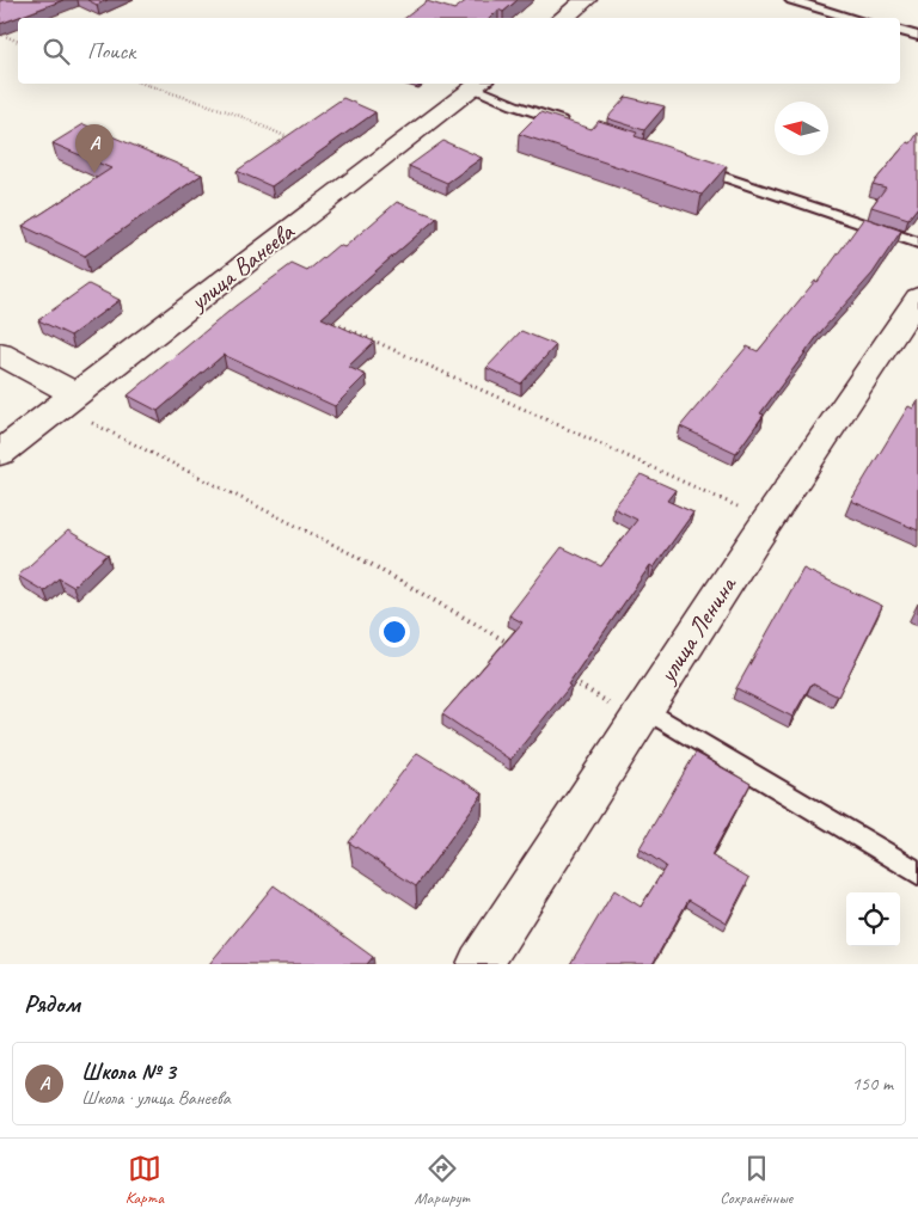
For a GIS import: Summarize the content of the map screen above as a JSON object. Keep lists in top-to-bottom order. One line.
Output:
{"streets":{"street":["улица Ванеева","улица Ленина"]},"north":"left","page":{"search":"Поиск","pins":"A","heading":"Рядом","list":[{"mark":"A","name":"Школа № 3","note":"Школа · улица Ванеева","value":"150 m"}],"nav":["Карта","Маршрут","Сохранённые"]}}
